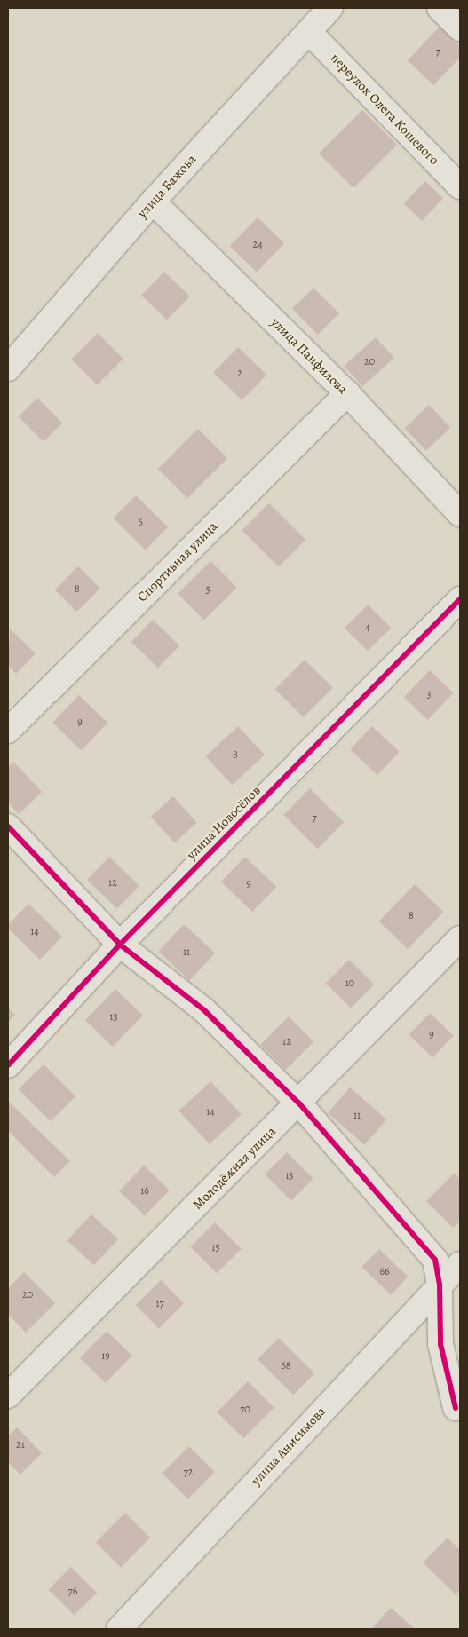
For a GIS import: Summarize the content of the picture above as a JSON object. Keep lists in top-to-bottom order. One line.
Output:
{"streets":{"street":["переулок Олега Кошевого","улица Бажова","улица Панфилова","Спортивная улица","улица Новосёлов","Молодёжная улица","улица Анисимова"]},"crossings":[["переулок Олега Кошевого","улица Бажова"],["улица Бажова","улица Панфилова"],["улица Панфилова","Спортивная улица"]],"house_numbers":["7","24","20","2","6","8","5","4","3","9","8","7","12","9","8","14","11","10","13","9","12","14","11","13","16","15","66","20","17","19","68","70","21","72","76"]}
